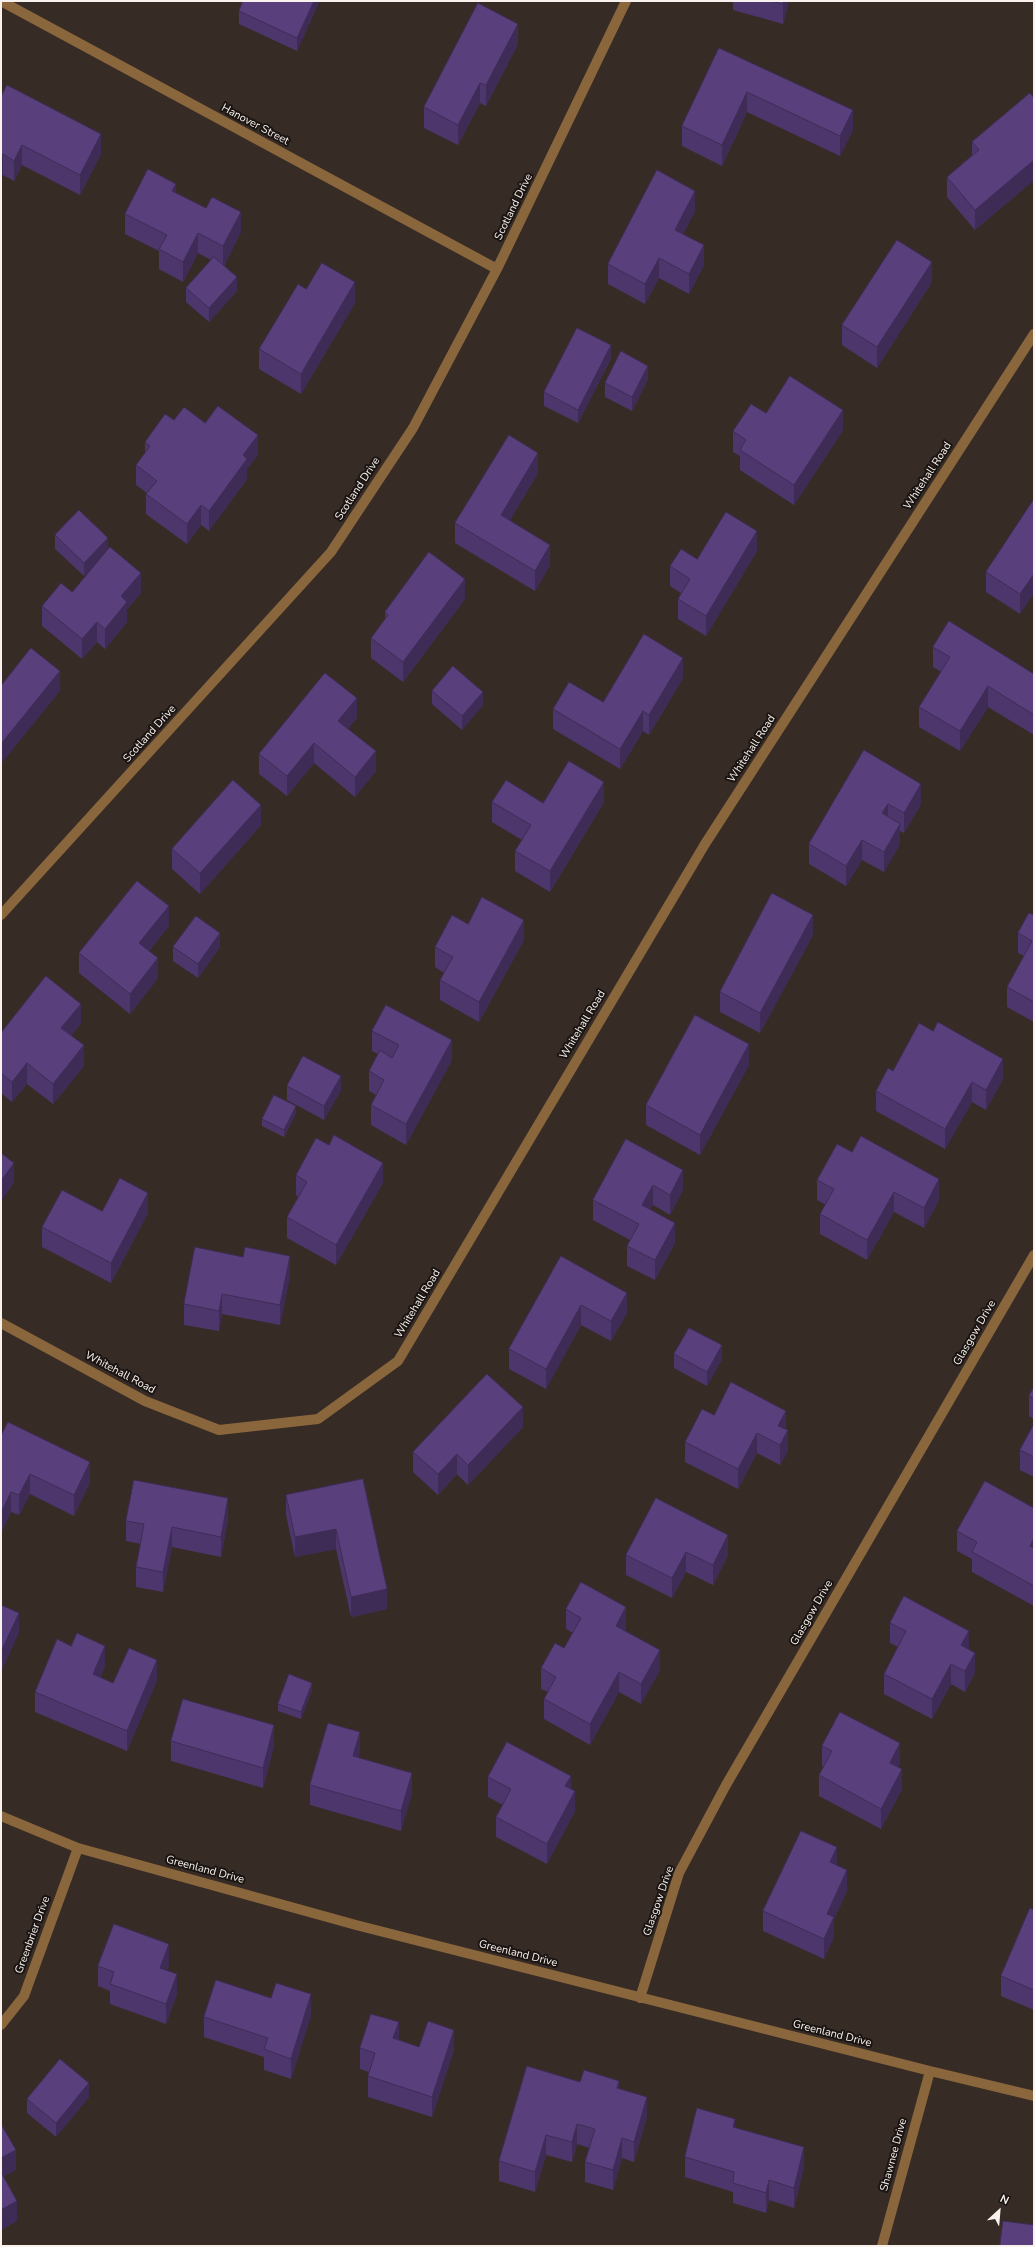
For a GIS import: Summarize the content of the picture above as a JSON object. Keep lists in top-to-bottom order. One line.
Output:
{"streets":{"street":["Hanover Street","Scotland Drive","Whitehall Road","Glasgow Drive","Greenland Drive","Greenbrier Drive","Shawnee Drive"]},"crossings":[["Hanover Street","Scotland Drive"],["Glasgow Drive","Greenland Drive"],["Greenland Drive","Greenbrier Drive"],["Greenland Drive","Shawnee Drive"]],"north":"top right"}
